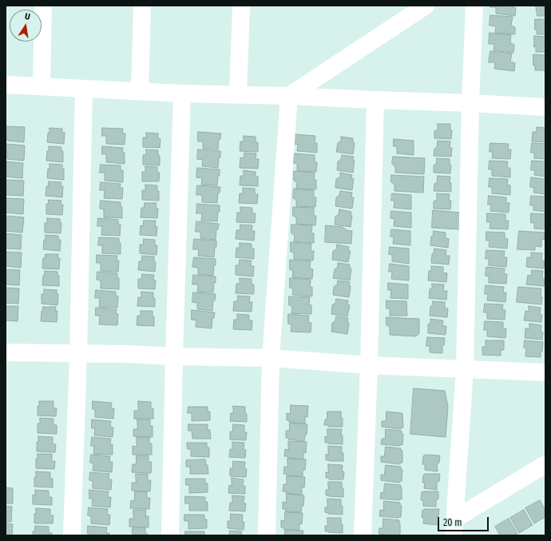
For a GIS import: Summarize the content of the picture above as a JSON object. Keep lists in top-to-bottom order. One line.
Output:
{"scale_bar":"20 m","north":"top"}
